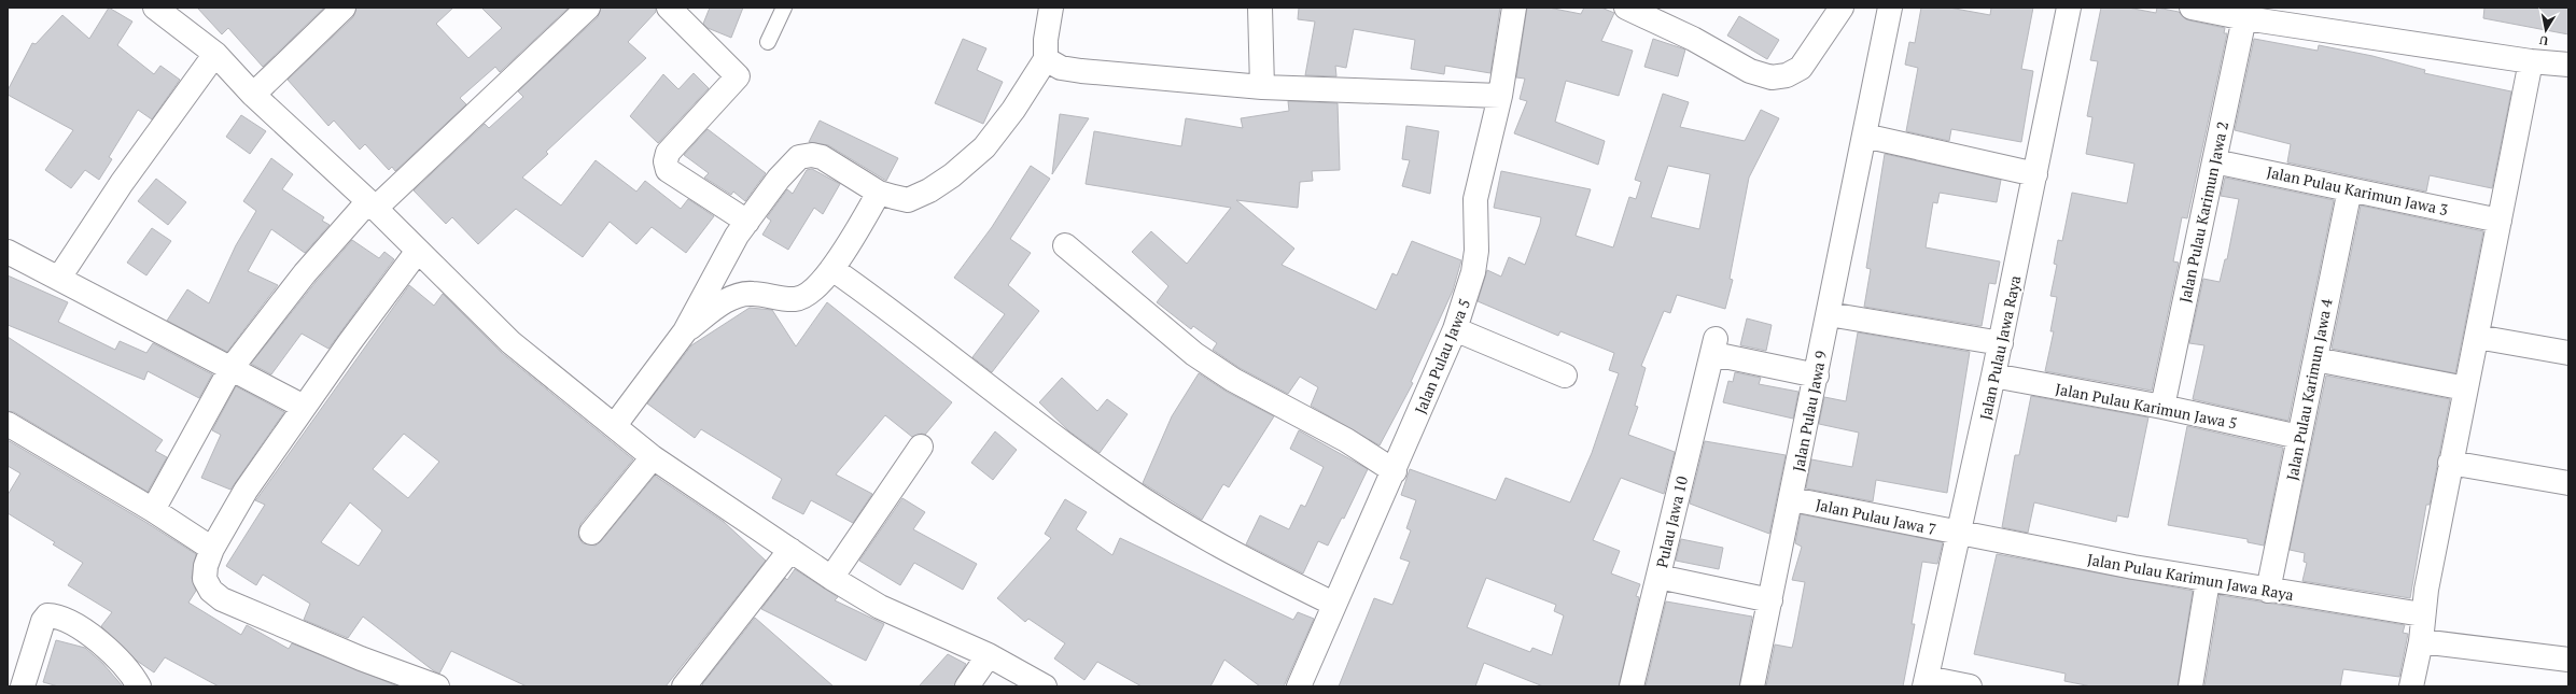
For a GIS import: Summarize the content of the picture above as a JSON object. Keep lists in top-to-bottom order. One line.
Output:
{"streets":{"street":["Jalan Pulau Karimun Jawa 3","Jalan Pulau Karimun Jawa 2","Jalan Pulau Jawa Raya","Jalan Pulau Jawa 5","Jalan Pulau Karimun Jawa 4","Jalan Pulau Karimun Jawa 5","Jalan Pulau Jawa 9","Jalan Pulau Jawa 7","Pulau Jawa 10","Jalan Pulau Karimun Jawa Raya"]},"crossings":[["Jalan Pulau Karimun Jawa 3","Jalan Pulau Karimun Jawa 2"],["Jalan Pulau Karimun Jawa 3","Jalan Pulau Karimun Jawa 4"],["Jalan Pulau Karimun Jawa 2","Jalan Pulau Karimun Jawa 5"],["Jalan Pulau Jawa Raya","Jalan Pulau Karimun Jawa 5"],["Jalan Pulau Jawa Raya","Jalan Pulau Jawa 7"],["Jalan Pulau Jawa Raya","Jalan Pulau Karimun Jawa Raya"],["Jalan Pulau Karimun Jawa 4","Jalan Pulau Karimun Jawa 5"],["Jalan Pulau Karimun Jawa 4","Jalan Pulau Karimun Jawa Raya"],["Jalan Pulau Jawa 9","Jalan Pulau Jawa 7"],["Jalan Pulau Jawa 9","Pulau Jawa 10"],["Jalan Pulau Jawa 7","Jalan Pulau Karimun Jawa Raya"]],"north":"bottom"}
